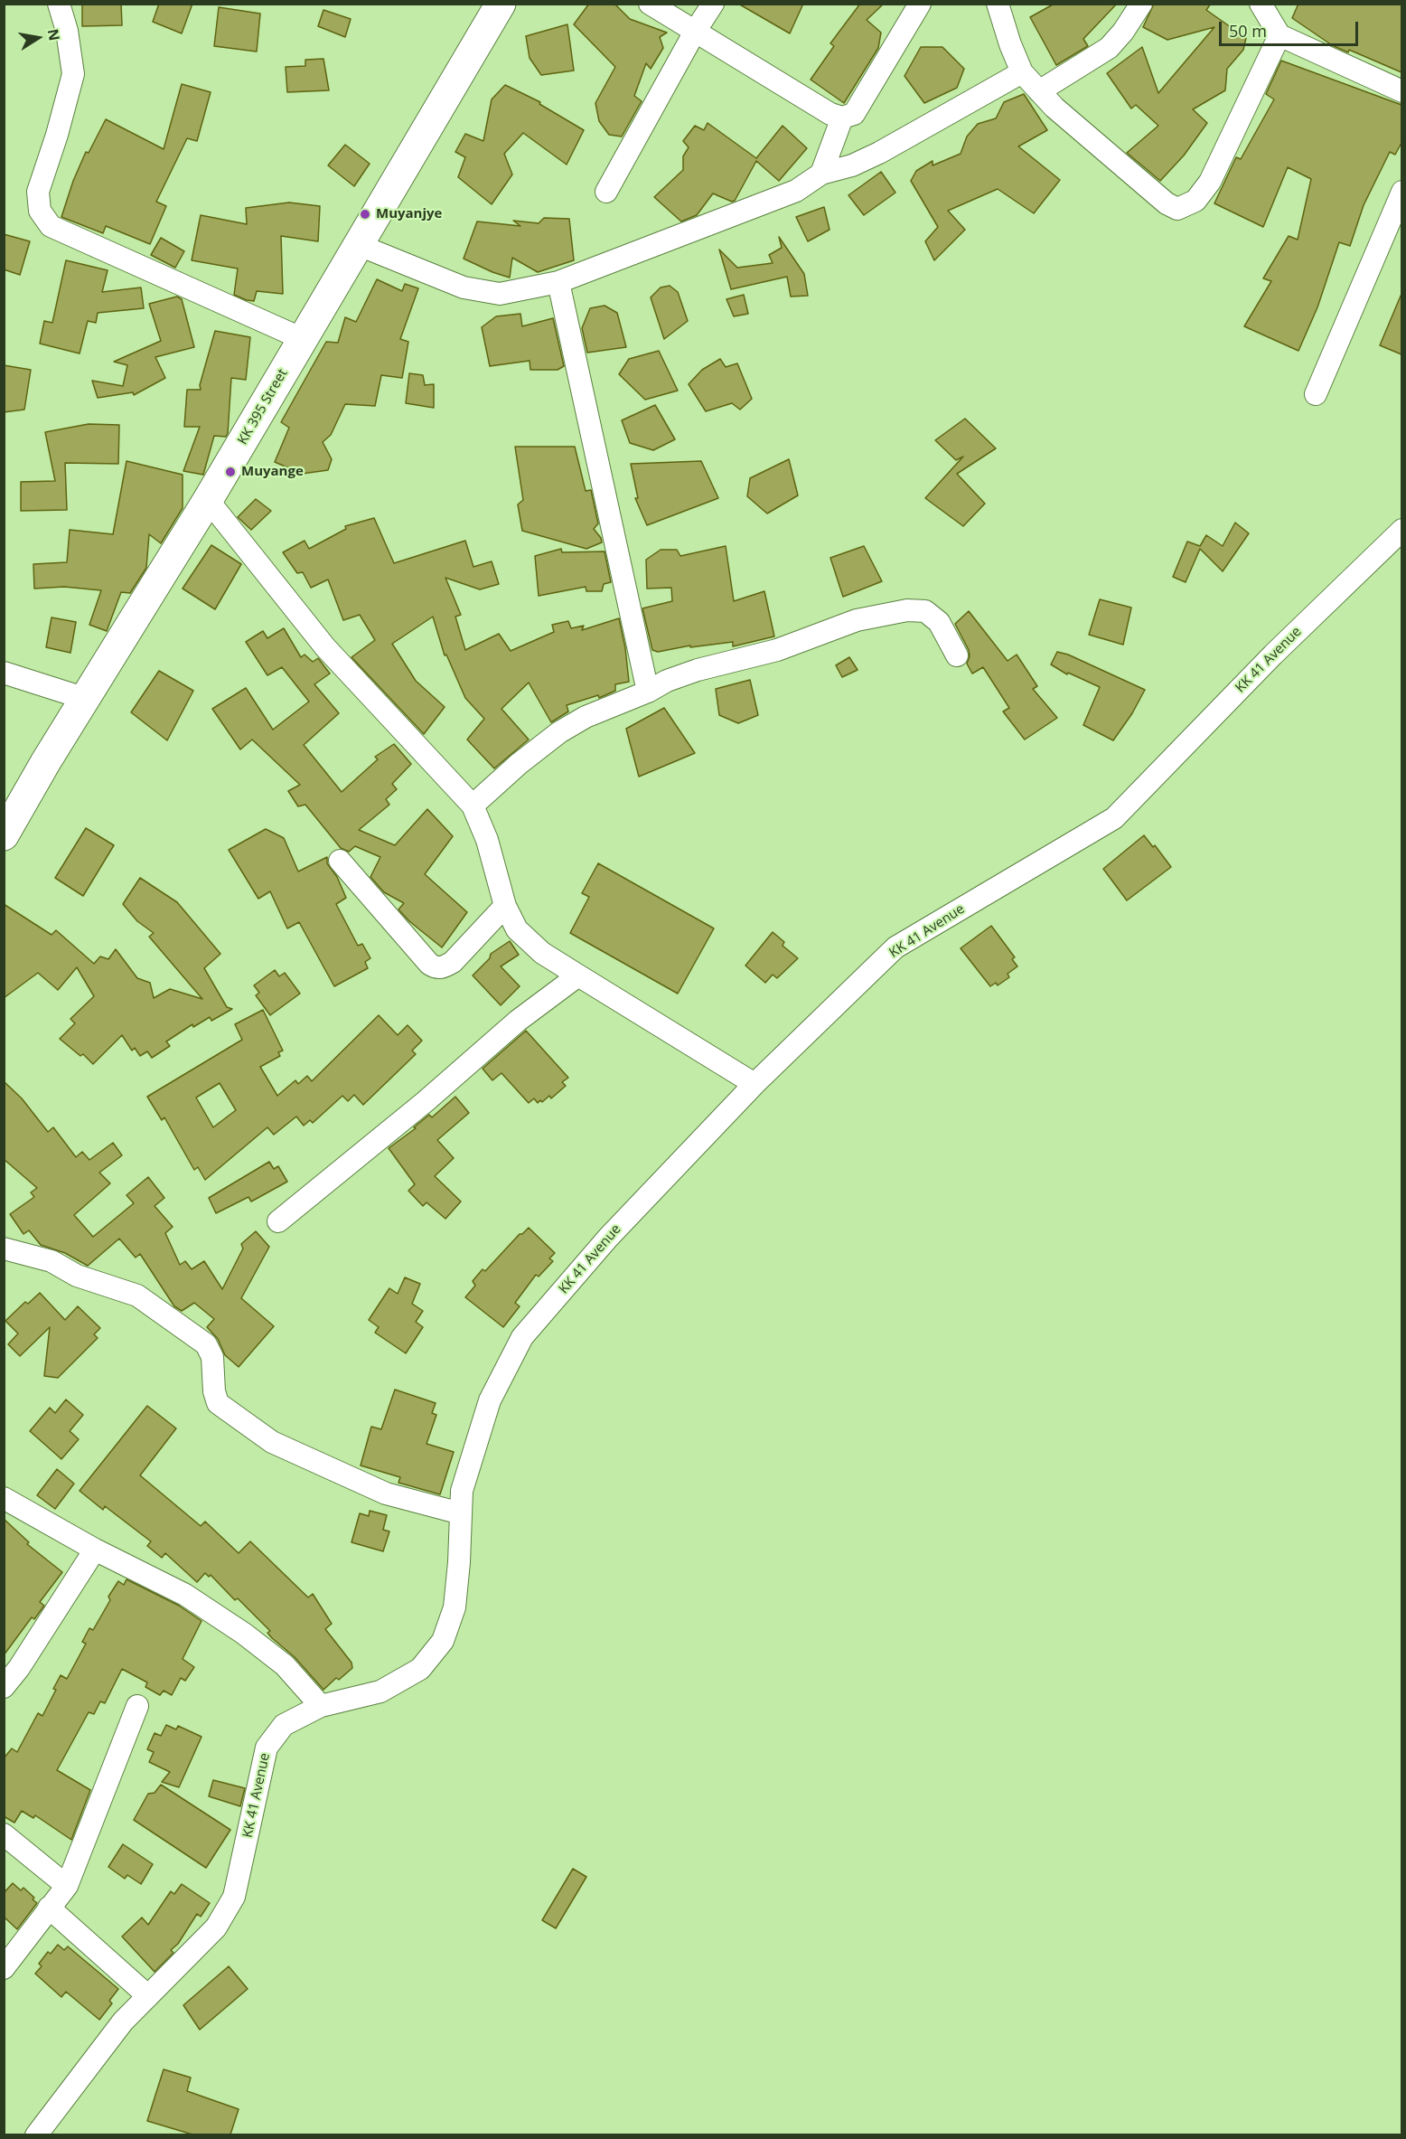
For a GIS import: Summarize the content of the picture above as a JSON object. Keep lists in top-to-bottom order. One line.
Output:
{"streets":{"street":["KK 395 Street","KK 41 Avenue"]},"places":["Muyanjye","Muyange"],"scale_bar":"50 m","north":"right"}
